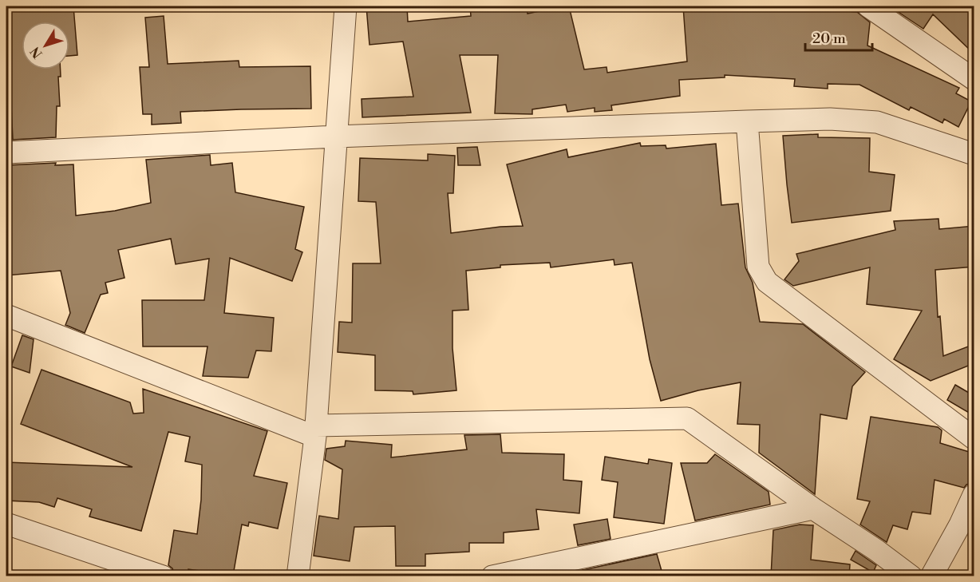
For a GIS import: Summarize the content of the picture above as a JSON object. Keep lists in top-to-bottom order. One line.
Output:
{"scale_bar":"20 m","north":"bottom left"}
